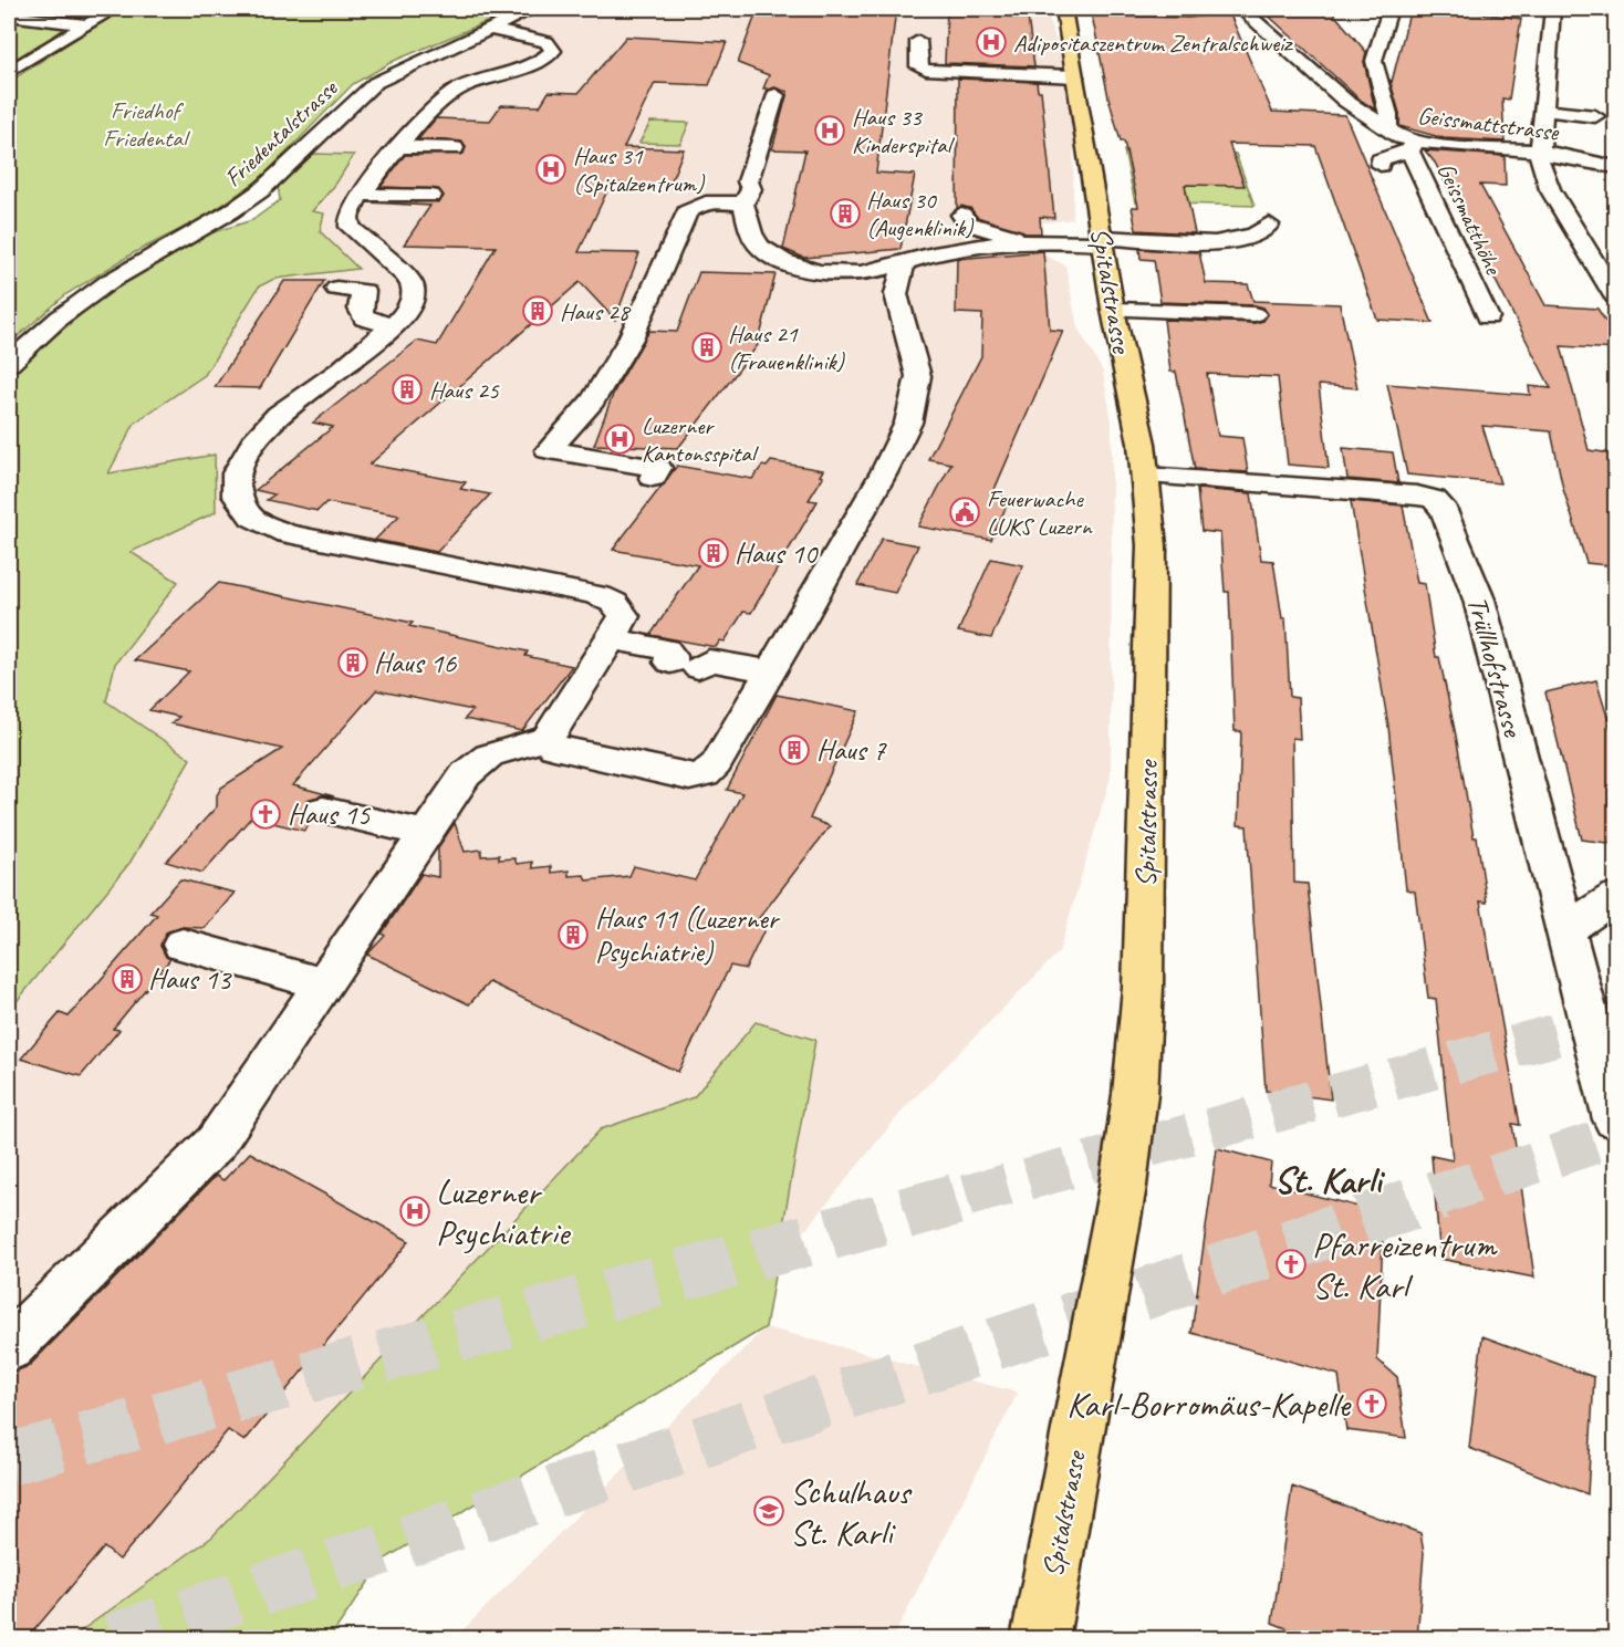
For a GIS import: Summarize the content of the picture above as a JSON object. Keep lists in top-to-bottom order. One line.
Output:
{"streets":{"main road":["Spitalstrasse"],"street":["Geissmattstrasse","Friedentalstrasse","Geissmatthöhe","Trüllhofstrasse"]},"crossings":[["Geissmattstrasse","Geissmatthöhe"],["Spitalstrasse","Trüllhofstrasse"]],"districts":["St. Karli"],"parks":["Friedhof Friedental"],"places":{"hospital":["Adipositaszentrum Zentralschweiz","Haus 33 Kinderspital","Haus 31 (Spitalzentrum)","Luzerner Kantonsspital","Luzerner Psychiatrie"],"building":["Haus 30 (Augenklinik)","Haus 28","Haus 21 (Frauenklinik)","Haus 25","Haus 10","Haus 16","Haus 7","Haus 11 (Luzerner Psychiatrie)","Haus 13"],"public building":["Feuerwache LUKS Luzern"],"church":["Haus 15","Pfarreizentrum St. Karl","Karl-Borromäus-Kapelle"],"school or university":["Schulhaus St. Karli"]}}
